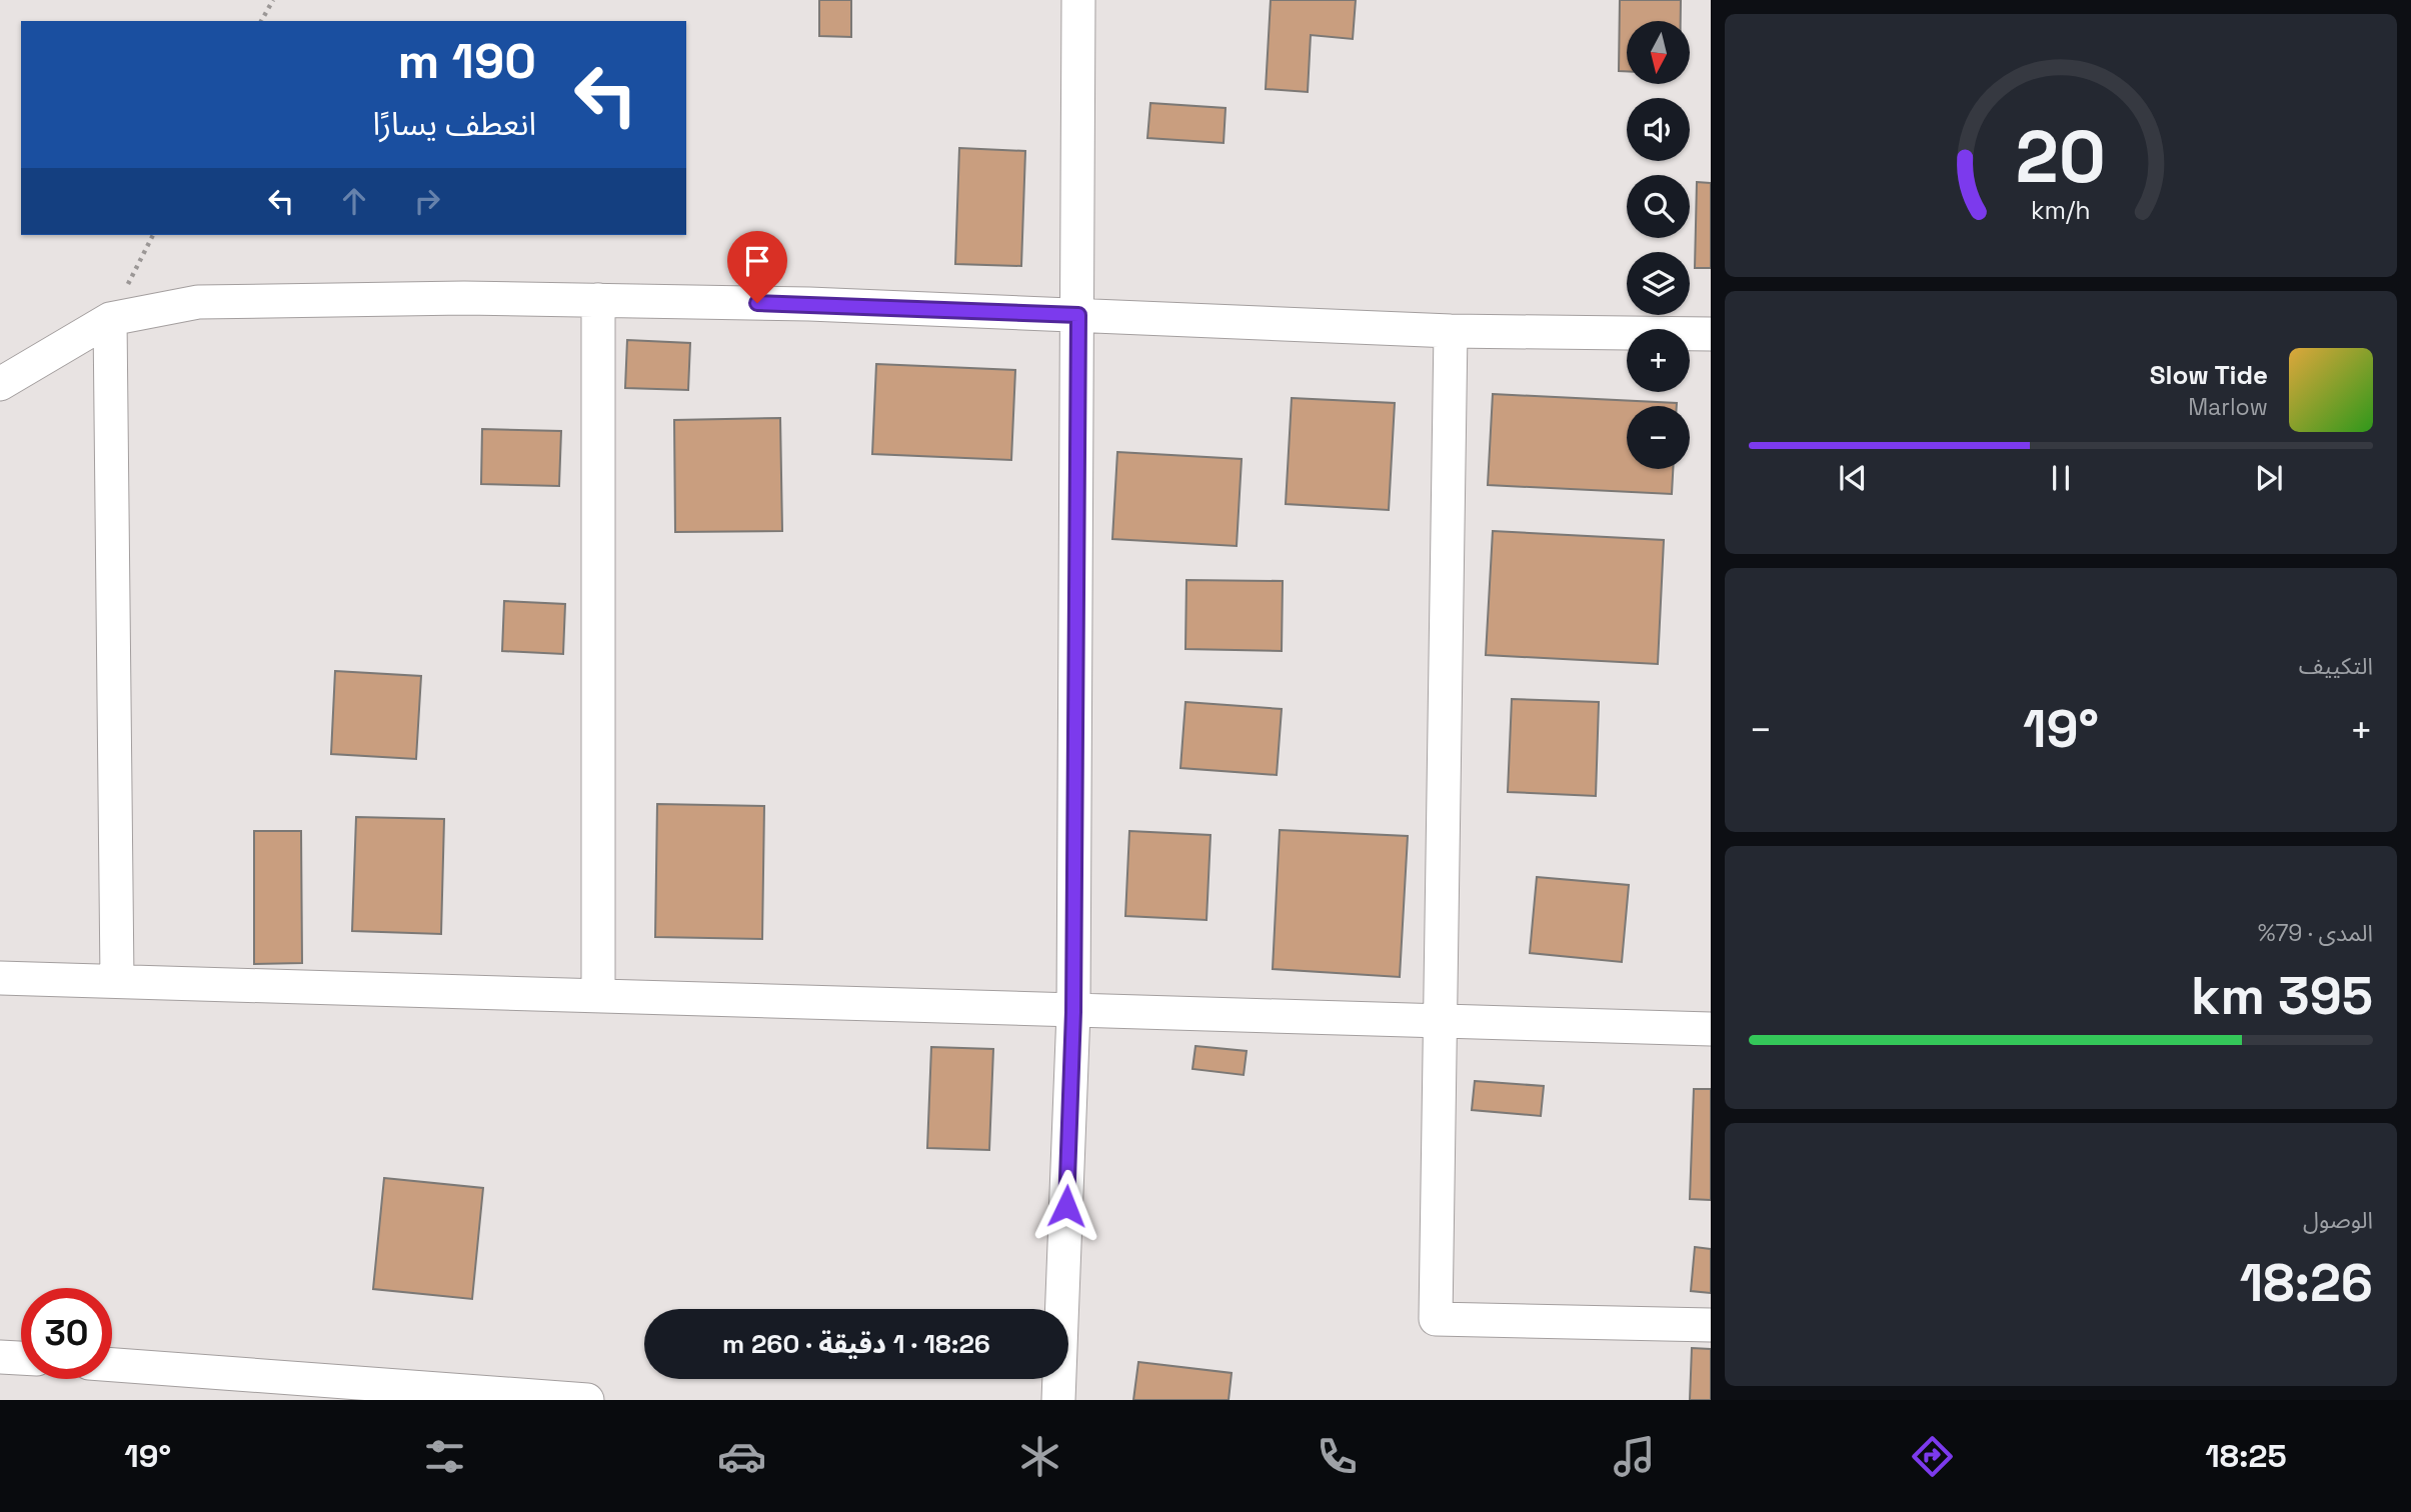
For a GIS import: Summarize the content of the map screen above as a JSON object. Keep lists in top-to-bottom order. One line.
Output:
{"north":"bottom","page":{"map_buttons":["+","−"],"turn":["190 m","انعطف يسارًا"],"song":["Slow Tide","Marlow"],"tile":["التكييف",["المدى · 79%","395 km"],["الوصول","18:26"]],"heat":["−","19°","+"],"limit":"30","trip":"18:26 · 1 دقيقة · 260 m","tabs":["18:25","19°"],"gauge":["20","km/h"]}}
